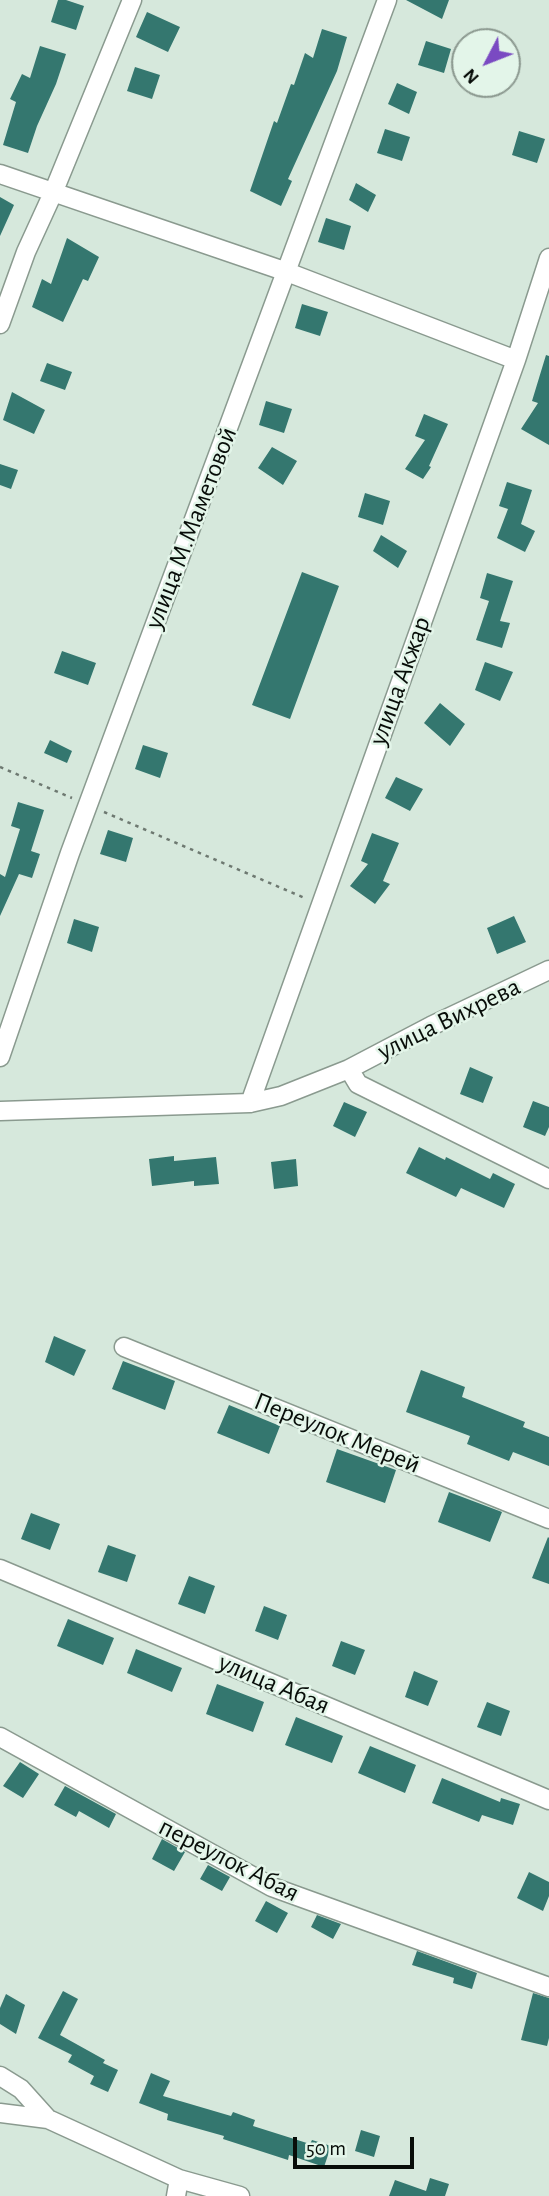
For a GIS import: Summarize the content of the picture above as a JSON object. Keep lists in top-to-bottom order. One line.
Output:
{"streets":{"street":["улица М.Маметовой","улица Акжар","улица Вихрева","Переулок Мерей","улица Абая","переулок Абая"]},"crossings":[["улица Акжар","улица Вихрева"]],"scale_bar":"50 m","north":"bottom left"}
